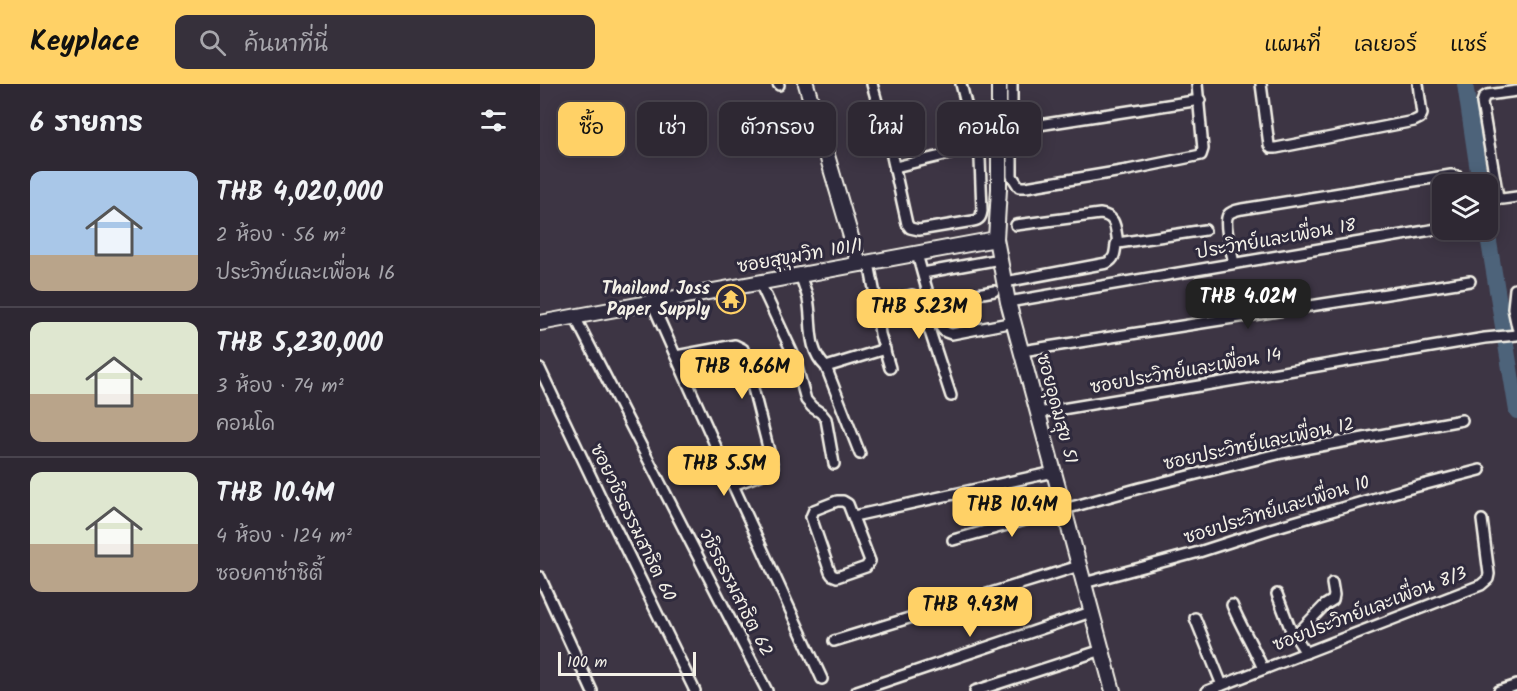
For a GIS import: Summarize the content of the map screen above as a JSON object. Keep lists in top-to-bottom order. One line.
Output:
{"streets":{"street":["ประวิทย์และเพื่อน 18","ซอยสุขุมวิท 101/1","ซอยประวิทย์และเพื่อน 14","ซอยอุดมสุข 51","ซอยประวิทย์และเพื่อน 12","ซอยประวิทย์และเพื่อน 10","ซอยวชิรธรรมสาธิต 60","วชิรธรรมสาธิต 62","ซอยประวิทย์และเพื่อน 8/3"]},"crossings":[["ประวิทย์และเพื่อน 18","ซอยอุดมสุข 51"],["ซอยสุขุมวิท 101/1","ซอยอุดมสุข 51"],["ซอยสุขุมวิท 101/1","วชิรธรรมสาธิต 62"],["ซอยประวิทย์และเพื่อน 14","ซอยอุดมสุข 51"],["ซอยอุดมสุข 51","ซอยประวิทย์และเพื่อน 12"],["ซอยอุดมสุข 51","ซอยประวิทย์และเพื่อน 10"]],"places":{"temple":["Thailand Joss Paper Supply"]},"scale_bar":"100 m","page":{"header":"Keyplace","search":"ค้นหาที่นี่","nav":["แผนที่","เลเยอร์","แชร์"],"heading":"6 รายการ","chip":["ซื้อ","เช่า","ตัวกรอง","ใหม่","คอนโด"],"list":[{"name":"THB 4,020,000","note":"2 ห้อง · 56 m² · ประวิทย์และเพื่อน 16"},{"name":"THB 5,230,000","note":"3 ห้อง · 74 m² · คอนโด"},{"name":"THB 10.4M","note":"4 ห้อง · 124 m² · ซอยคาซ่าซิตี้"}],"price":["THB 4.02M","THB 5.23M","THB 9.66M","THB 5.5M","THB 10.4M","THB 9.43M"],"scale":"100 m"}}
